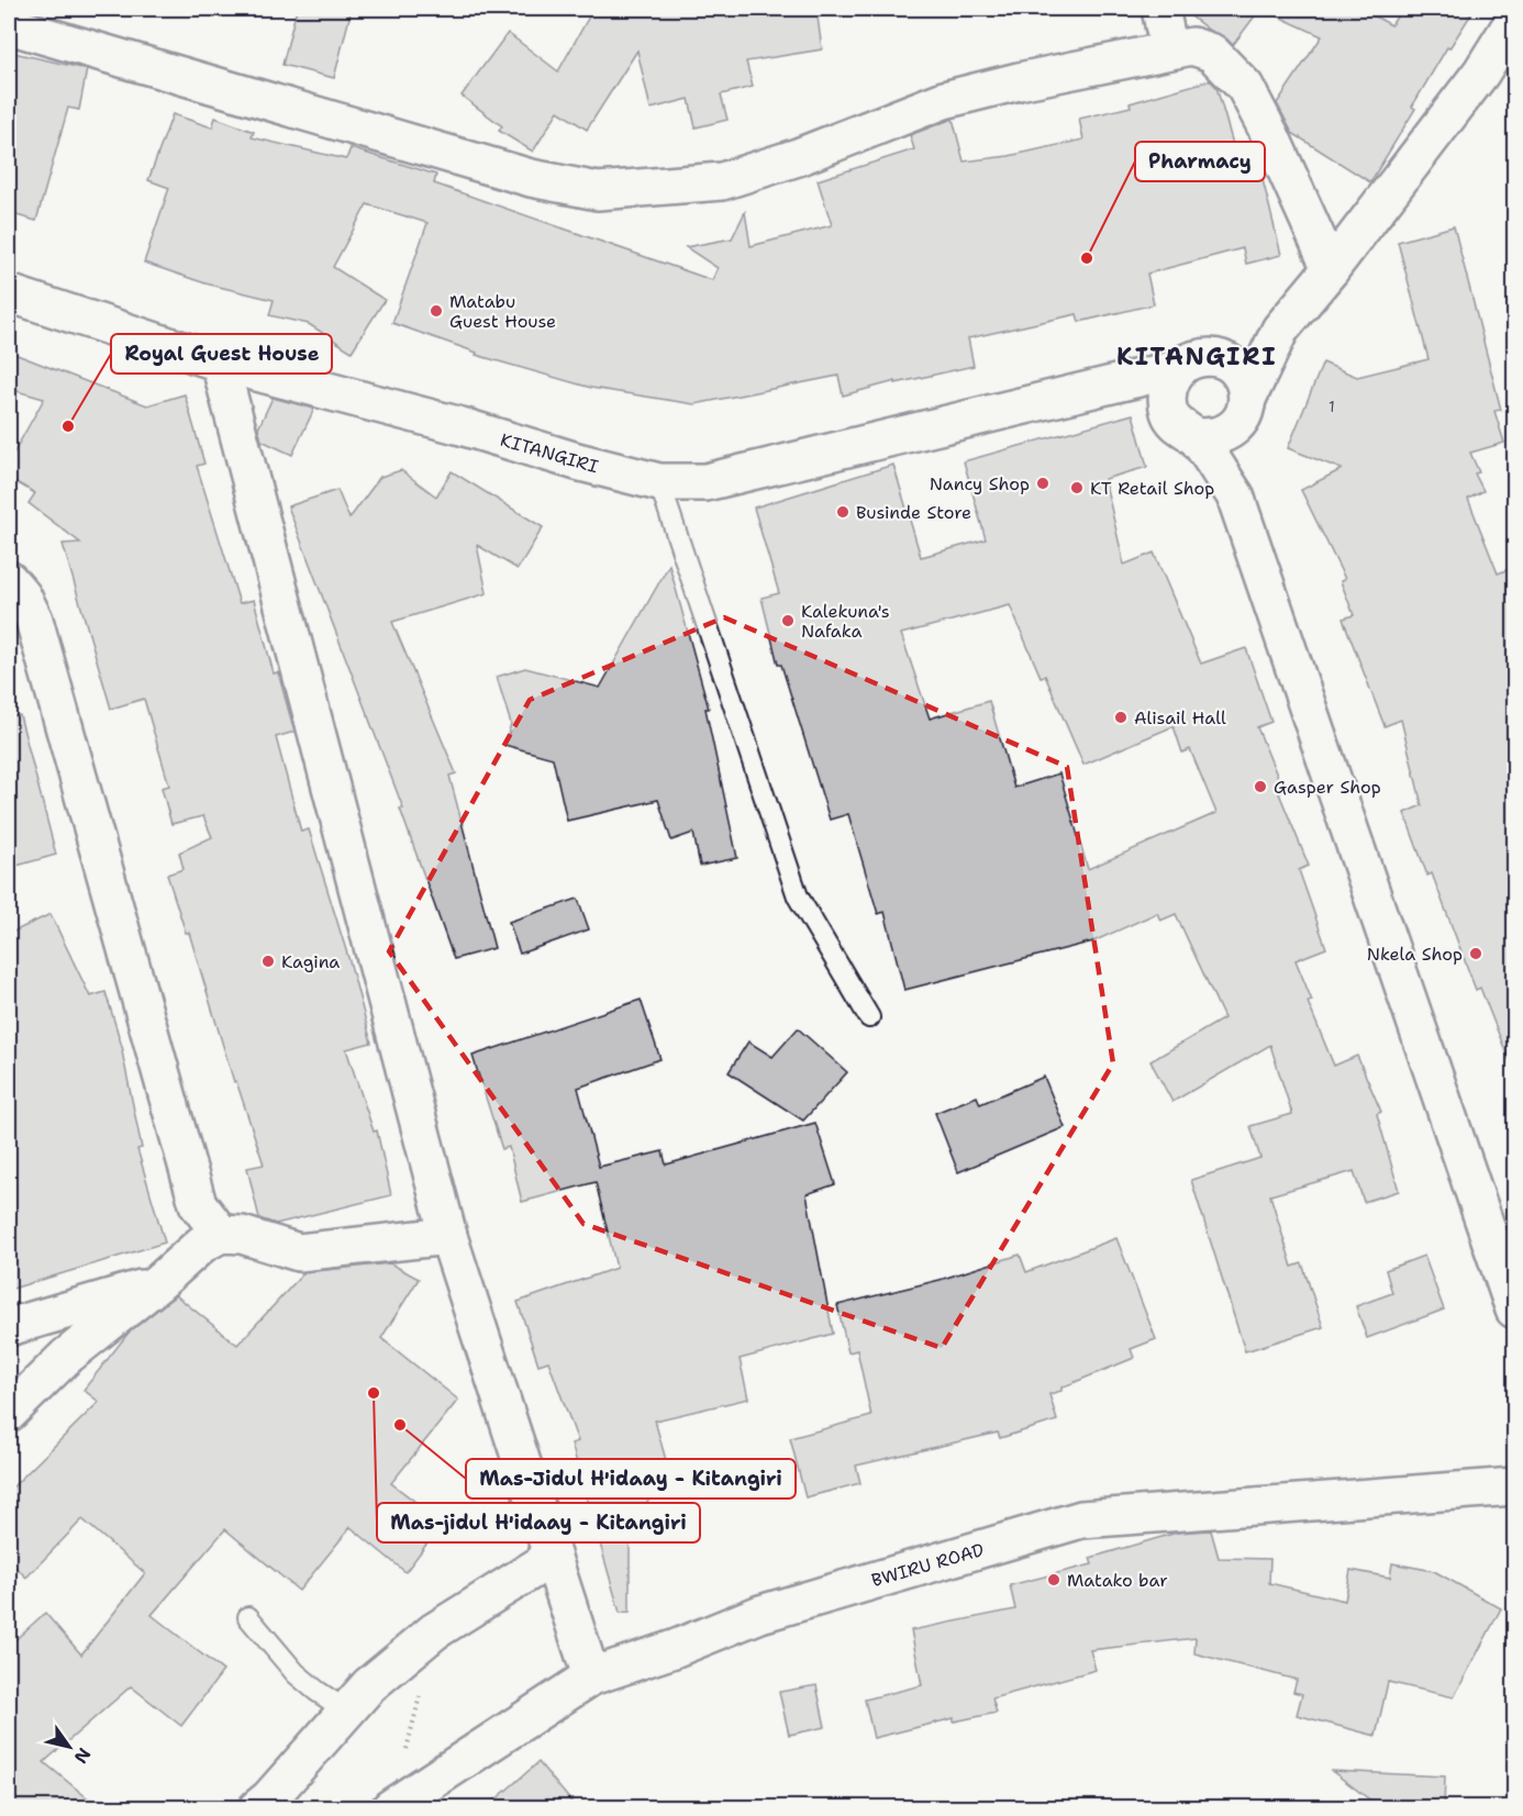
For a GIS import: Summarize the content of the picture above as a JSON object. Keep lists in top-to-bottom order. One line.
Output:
{"streets":{"street":["KITANGIRI","BWIRU ROAD"]},"districts":["KITANGIRI"],"places":["Pharmacy","Matabu Guest House","Royal Guest House","Nancy Shop","KT Retail Shop","Businde Store","Kalekuna's Nafaka","Alisail Hall","Gasper Shop","Nkela Shop","Kagina","Mas-jidul H'idaay - Kitangiri","Mas-Jidul H'idaay - Kitangiri","Matako bar"],"house_numbers":["1"],"north":"bottom right"}
